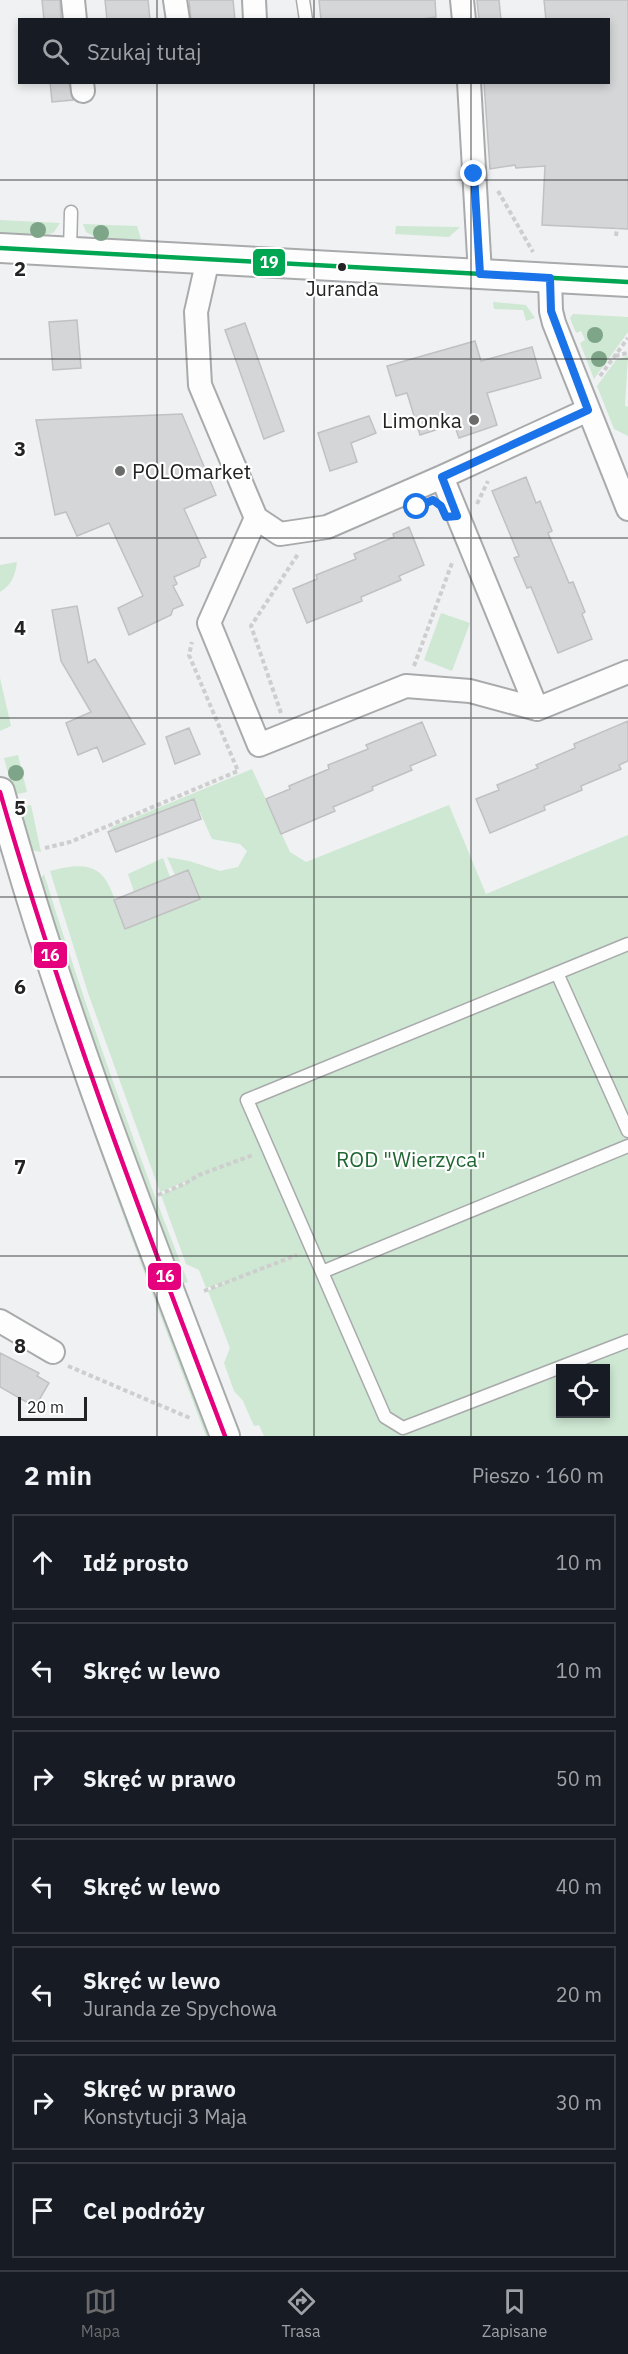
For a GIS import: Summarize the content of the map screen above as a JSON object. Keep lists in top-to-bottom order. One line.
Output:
{"parks":["ROD \"Wierzyca\""],"places":["Juranda","Limonka","POLOmarket"],"lines":["transit line 19","transit line 16"],"scale_bar":"20 m","page":{"search":"Szukaj tutaj","scale":"20 m","heading":["2 min","Pieszo · 160 m"],"list":[["Idź prosto","10 m"],["Skręć w lewo","10 m"],["Skręć w prawo","50 m"],["Skręć w lewo","40 m"],["Skręć w lewo","Juranda ze Spychowa","20 m"],["Skręć w prawo","Konstytucji 3 Maja","30 m"],"Cel podróży"],"nav":["Mapa","Trasa","Zapisane"]},"grid":{"rows":["2","3","4","5","6","7","8"]}}
